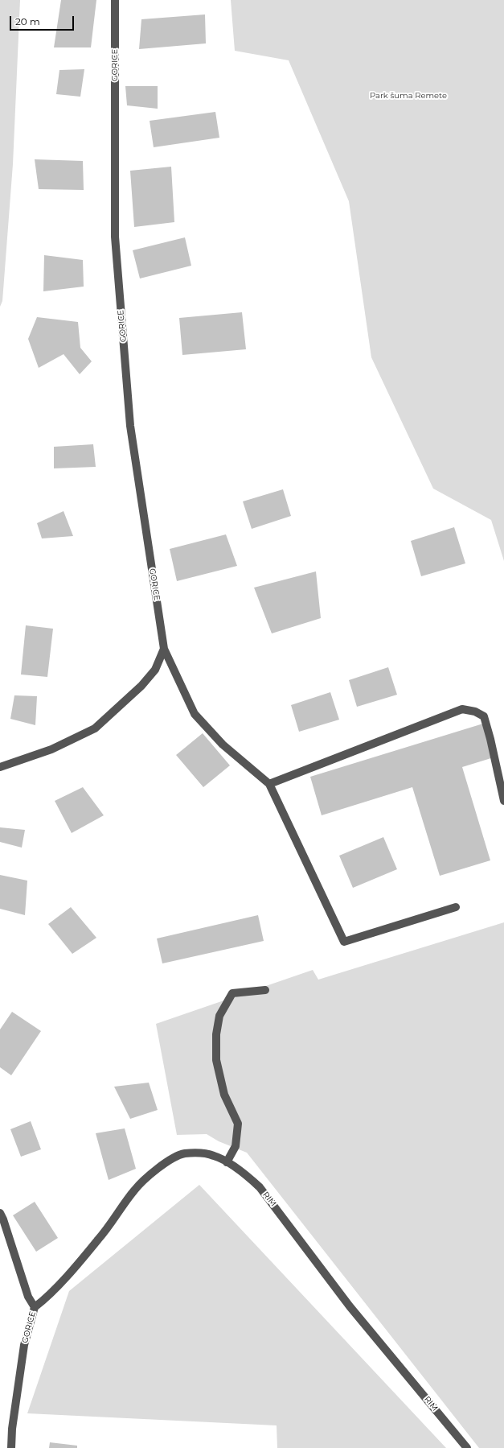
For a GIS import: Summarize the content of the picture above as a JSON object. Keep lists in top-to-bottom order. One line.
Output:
{"streets":{"street":["GORICE","RIM"]},"crossings":[["GORICE","RIM"]],"parks":["Park šuma Remete"],"scale_bar":"20 m"}
